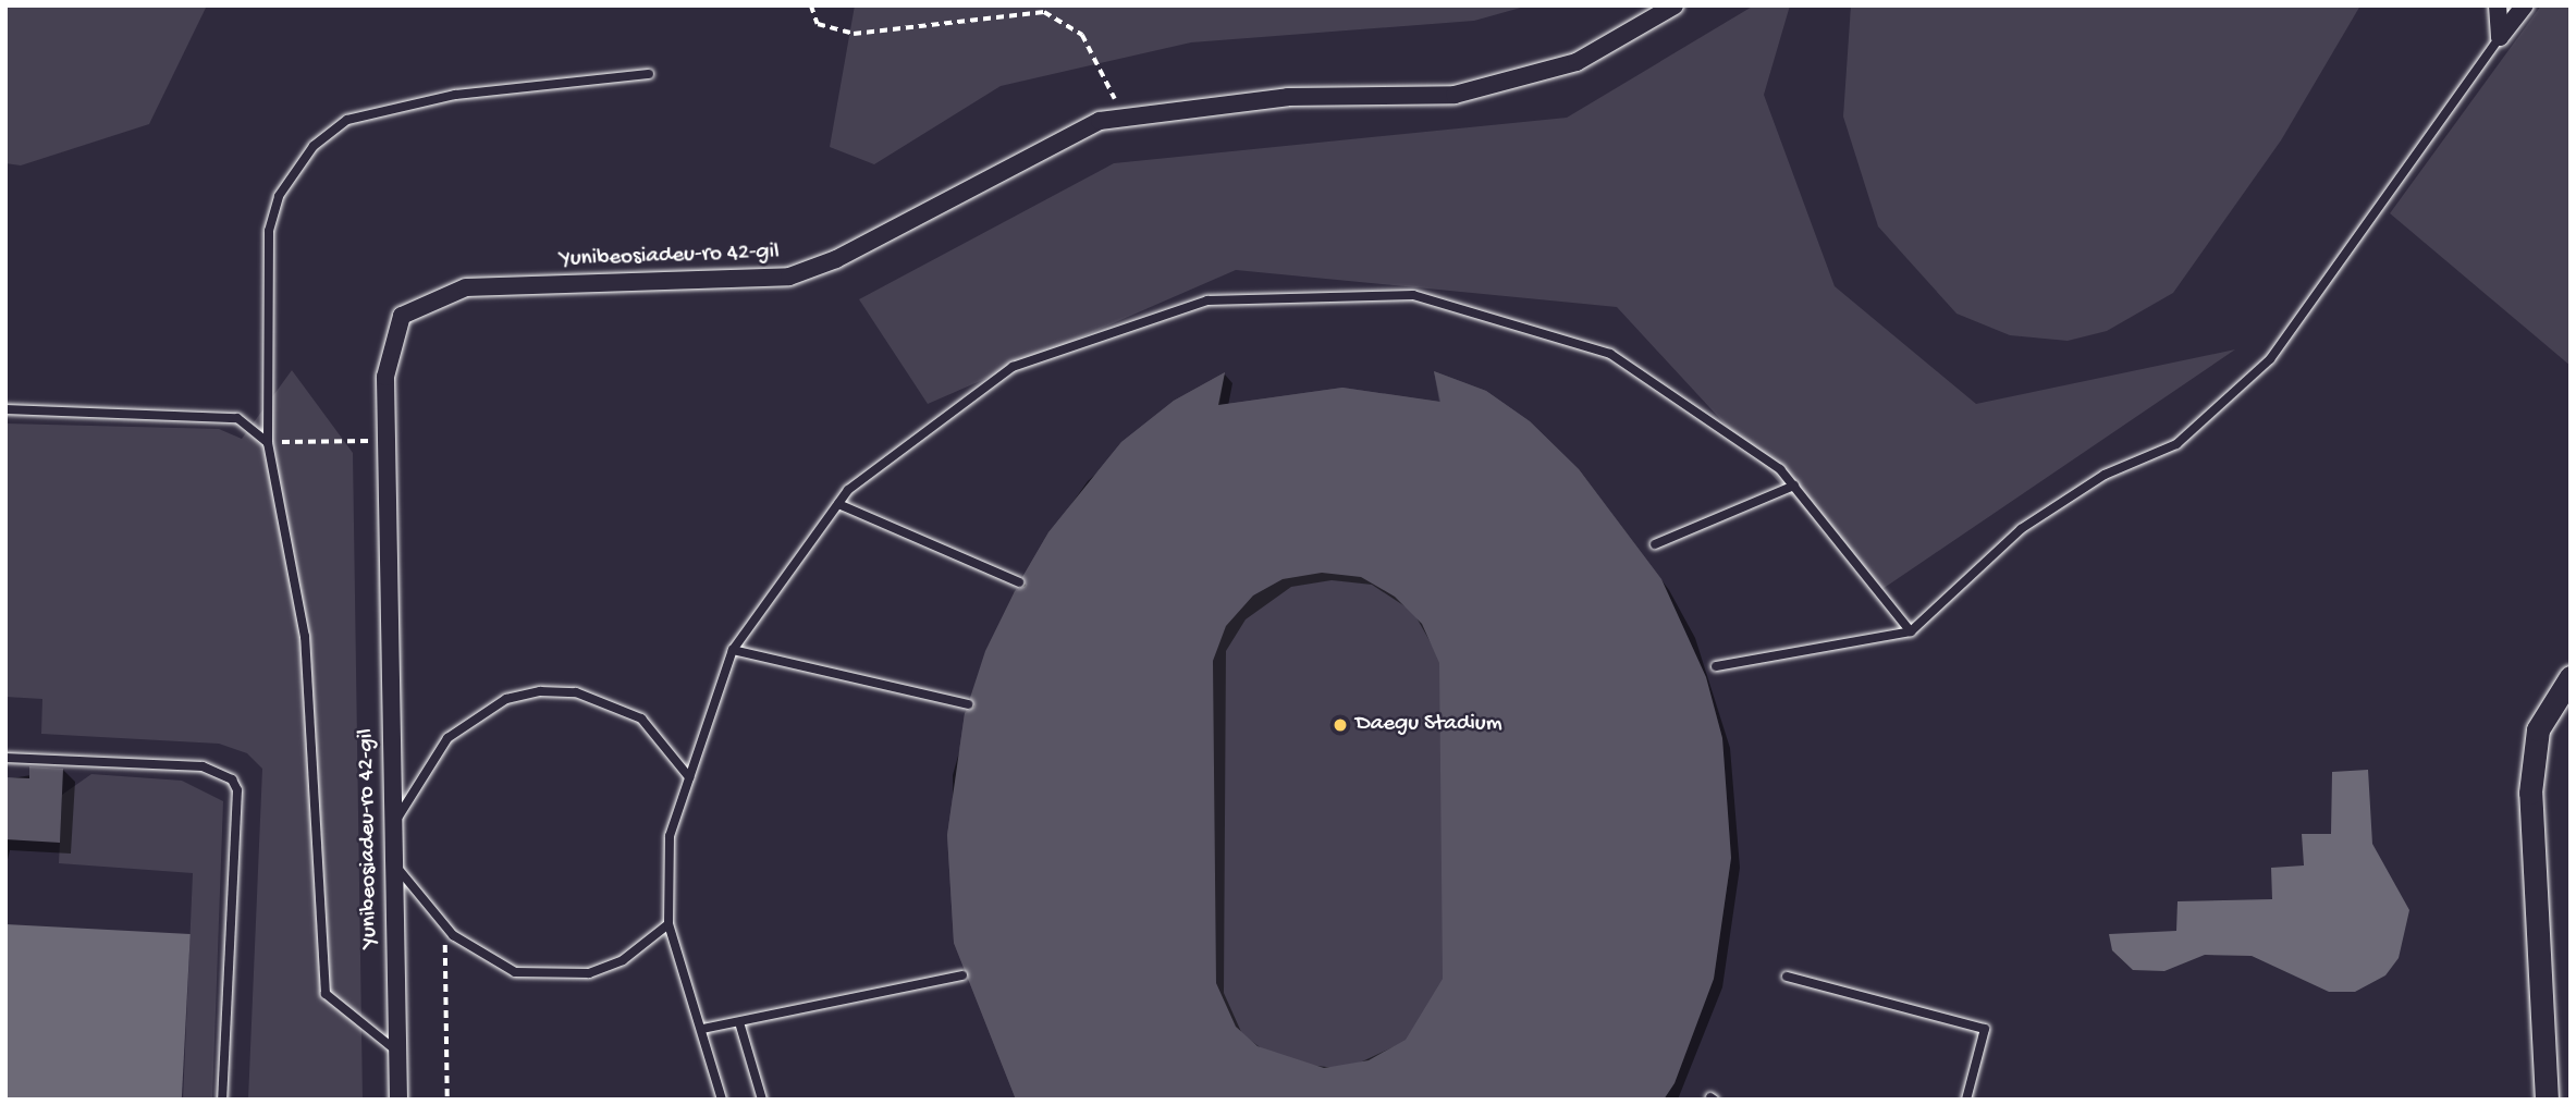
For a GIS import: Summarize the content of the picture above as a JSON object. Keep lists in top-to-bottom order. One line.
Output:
{"streets":{"street":["Yunibeosiadeu-ro 42-gil"]},"places":["Daegu Stadium"]}
